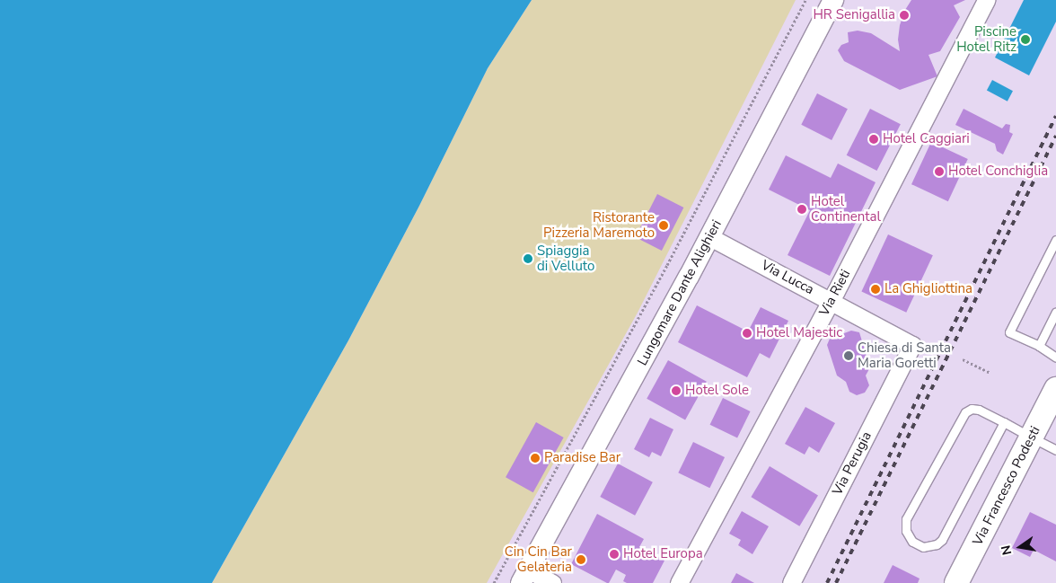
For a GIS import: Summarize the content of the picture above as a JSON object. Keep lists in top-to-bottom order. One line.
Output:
{"streets":{"main road":["Via Francesco Podesti"],"street":["Via Lucca","Lungomare Dante Alighieri","Via Rieti","Via Perugia"]},"crossings":[["Via Lucca","Lungomare Dante Alighieri"],["Via Lucca","Via Rieti"],["Via Lucca","Via Perugia"]],"places":["HR Senigallia","Piscine Hotel Ritz","Hotel Caggiari","Hotel Conchiglia","Hotel Continental","Ristorante Pizzeria Maremoto","Spiaggia di Velluto","La Ghigliottina","Hotel Majestic","Chiesa di Santa Maria Goretti","Hotel Sole","Paradise Bar","Hotel Europa","Cin Cin Bar Gelateria"],"north":"left"}
